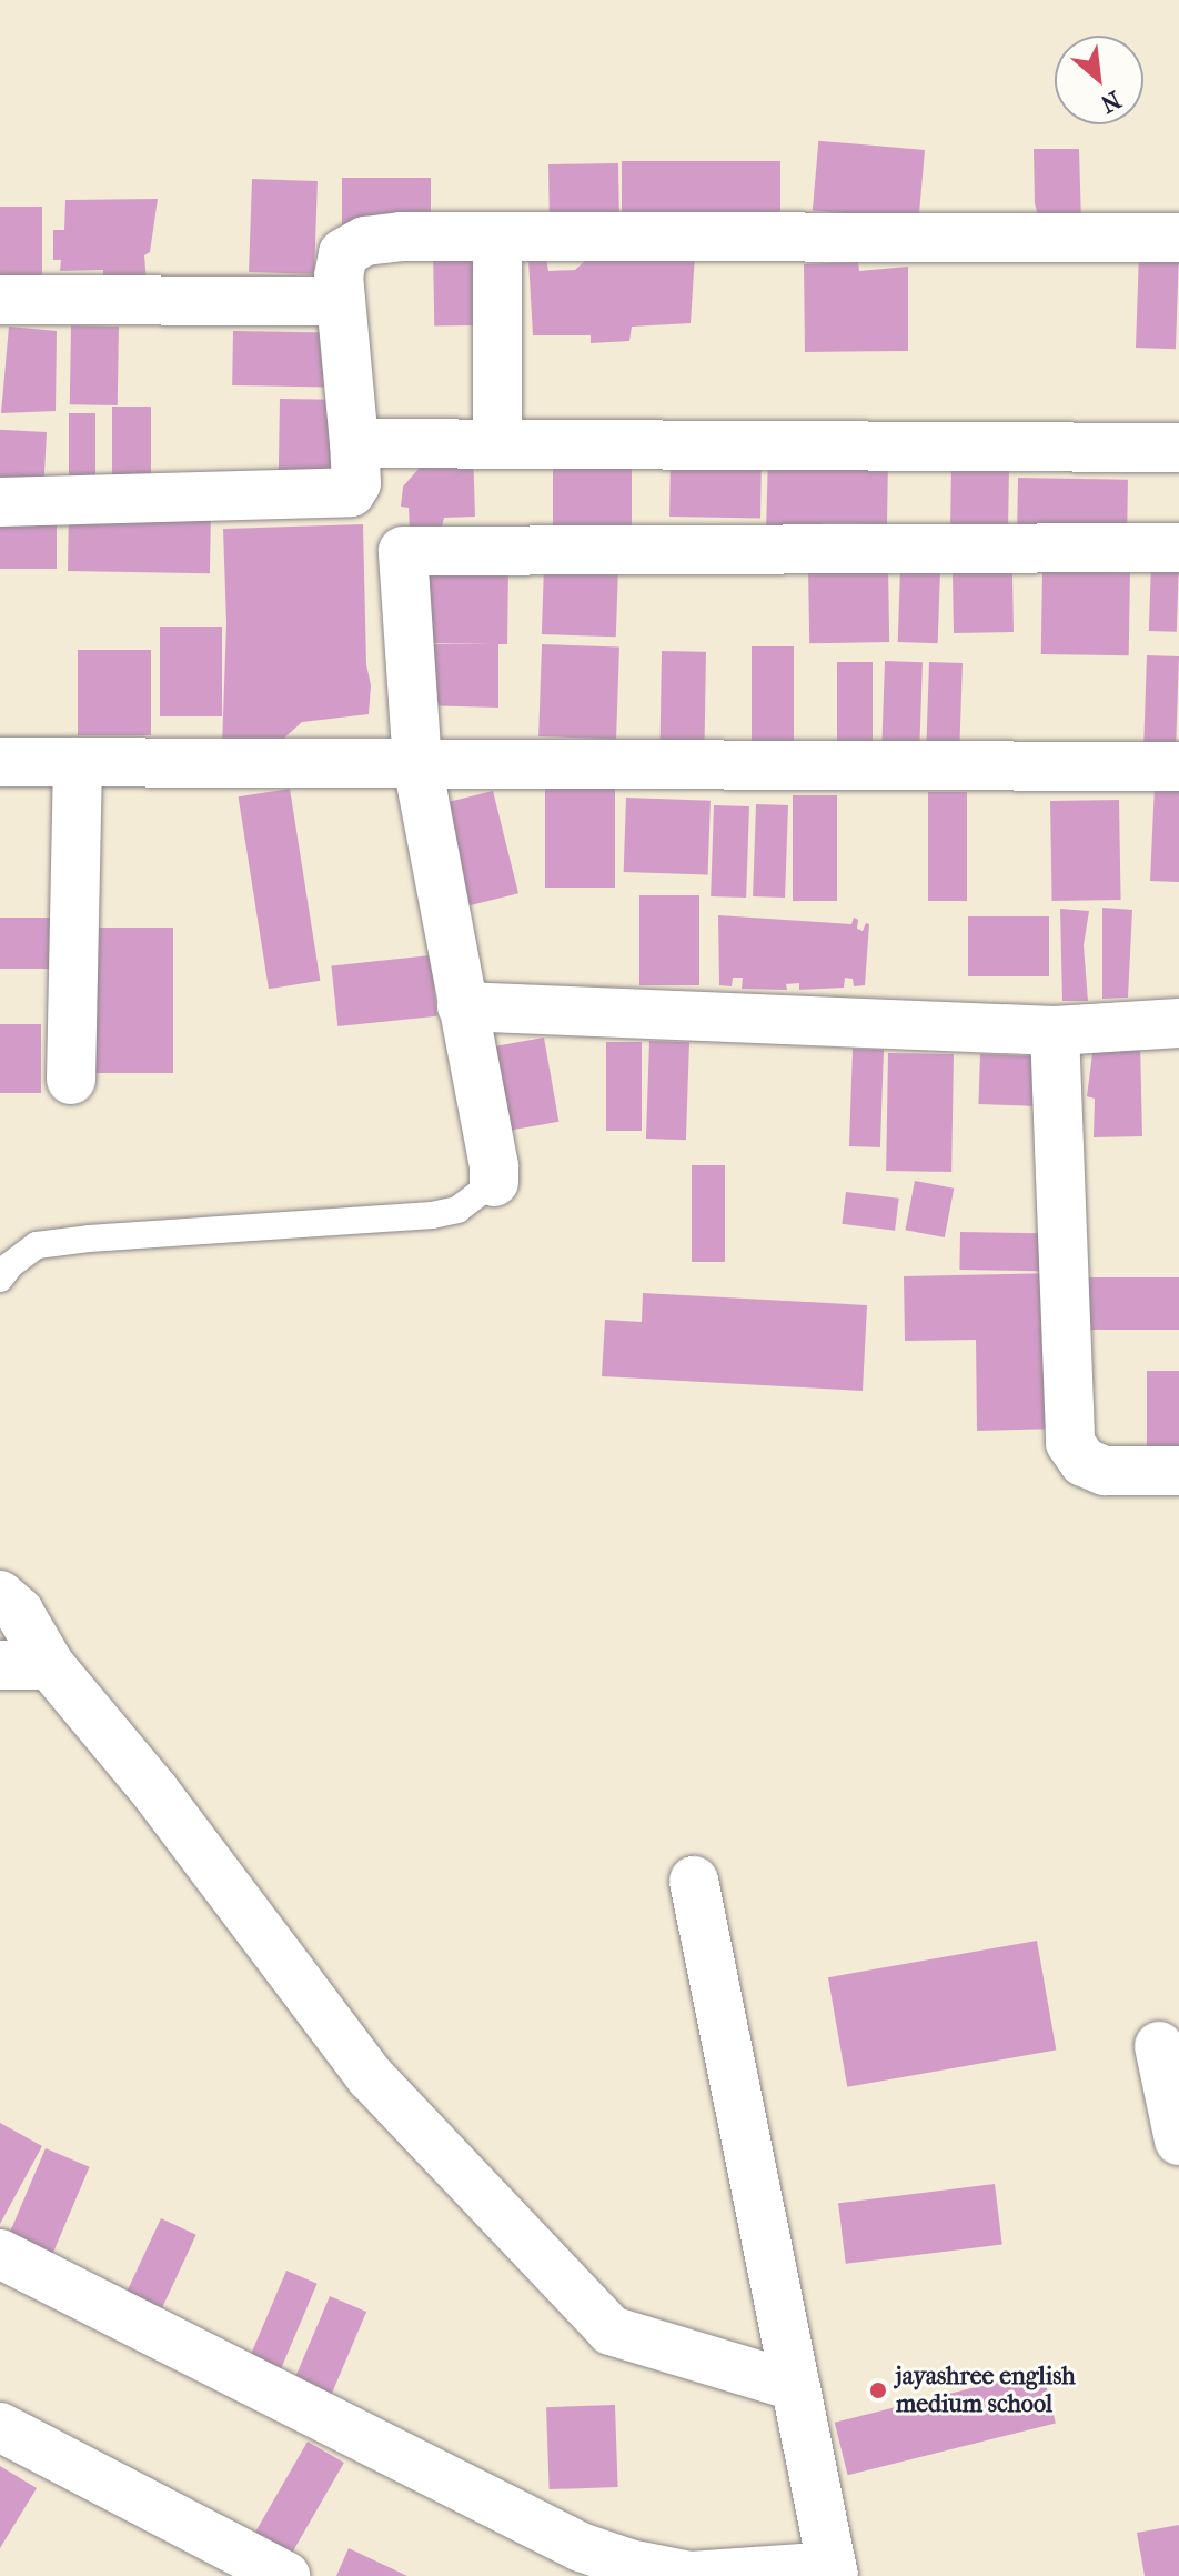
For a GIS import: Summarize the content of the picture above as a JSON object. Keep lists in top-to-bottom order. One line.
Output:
{"places":["jayashree english medium school"],"north":"bottom right"}
